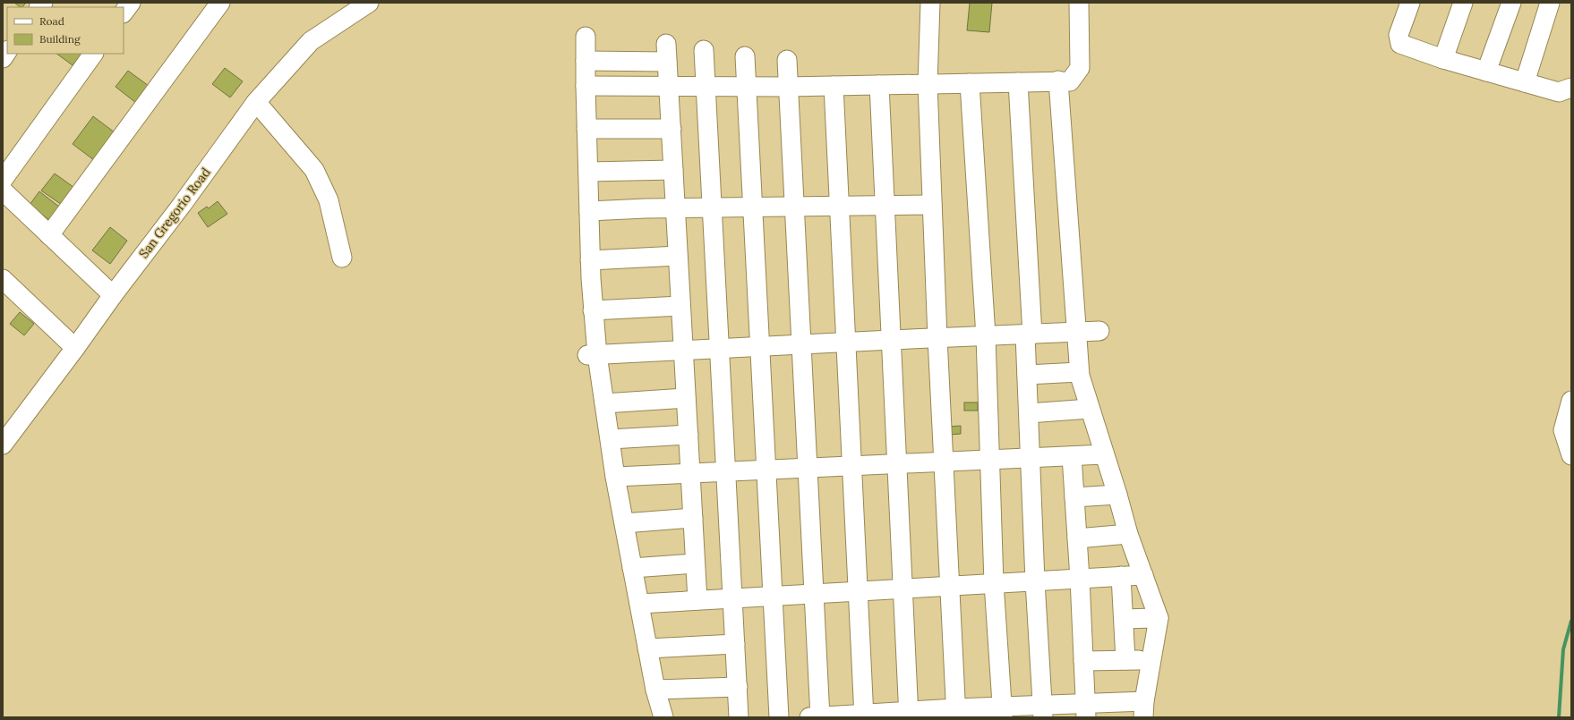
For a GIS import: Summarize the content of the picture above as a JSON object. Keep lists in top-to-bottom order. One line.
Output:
{"streets":{"street":["San Gregorio Road"]},"legend":["Road","Building"]}
